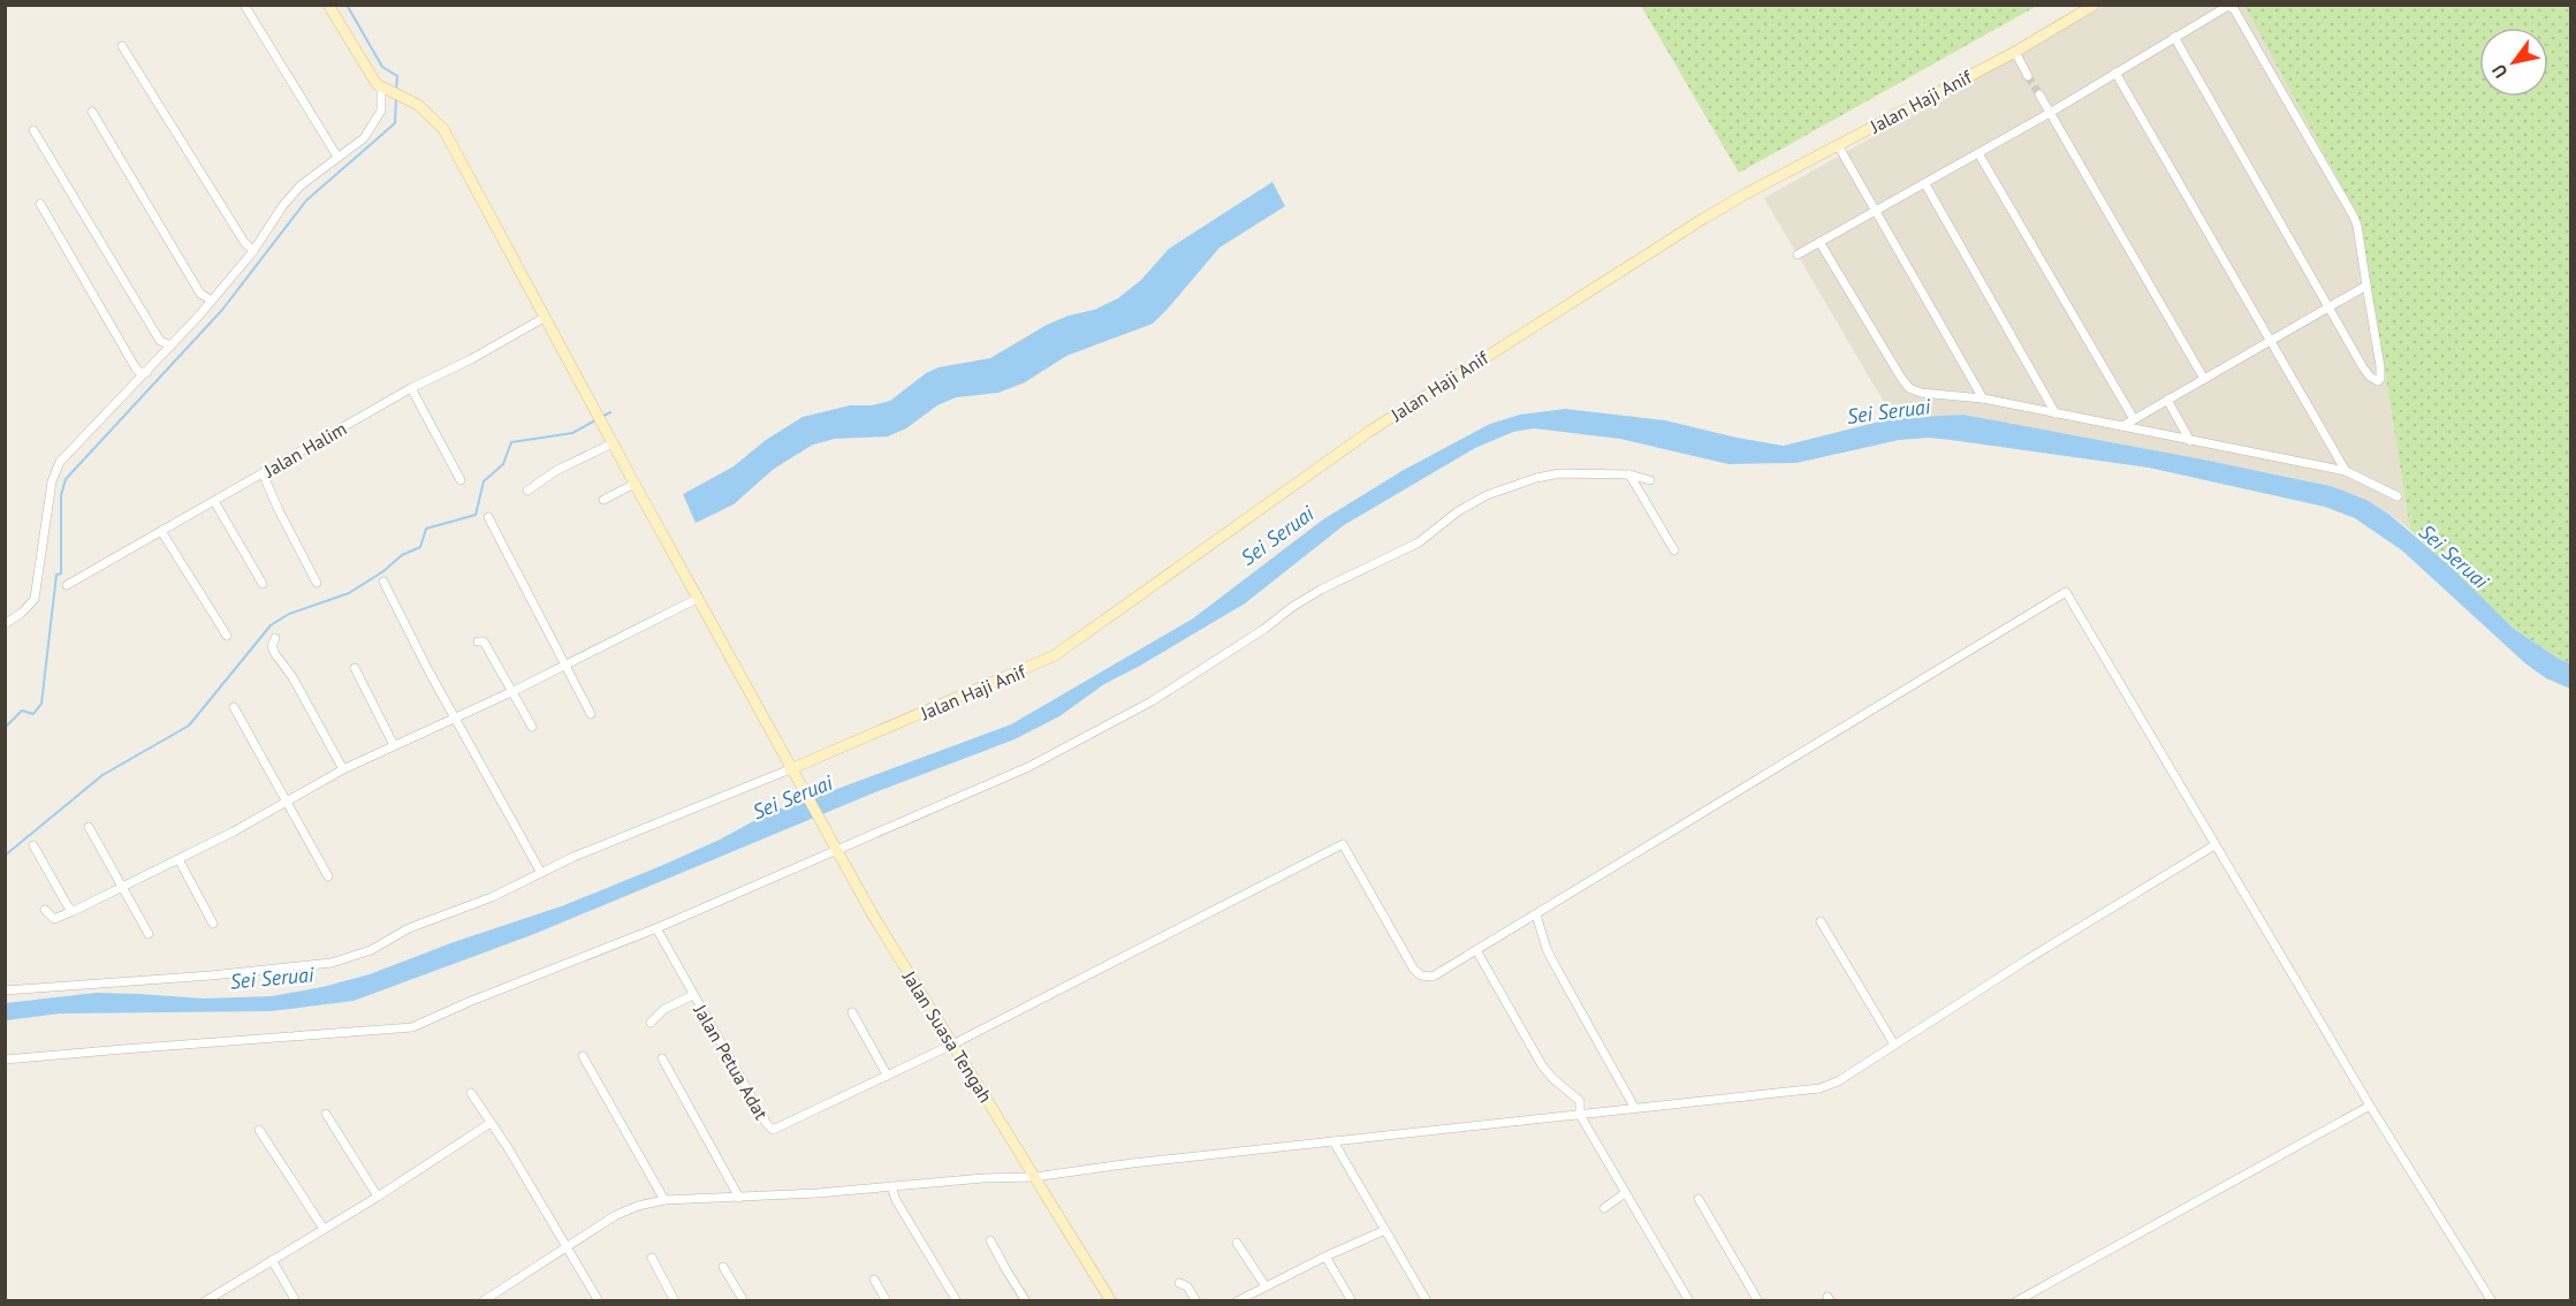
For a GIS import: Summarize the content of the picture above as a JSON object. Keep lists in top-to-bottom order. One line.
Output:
{"streets":{"main road":["Jalan Haji Anif","Jalan Suasa Tengah"],"street":["Jalan Halim","Jalan Petua Adat"]},"crossings":[["Jalan Haji Anif","Jalan Suasa Tengah"],["Jalan Halim","Jalan Suasa Tengah"],["Jalan Suasa Tengah","Jalan Petua Adat"]],"water":["Sei Seruai"],"north":"bottom left"}
